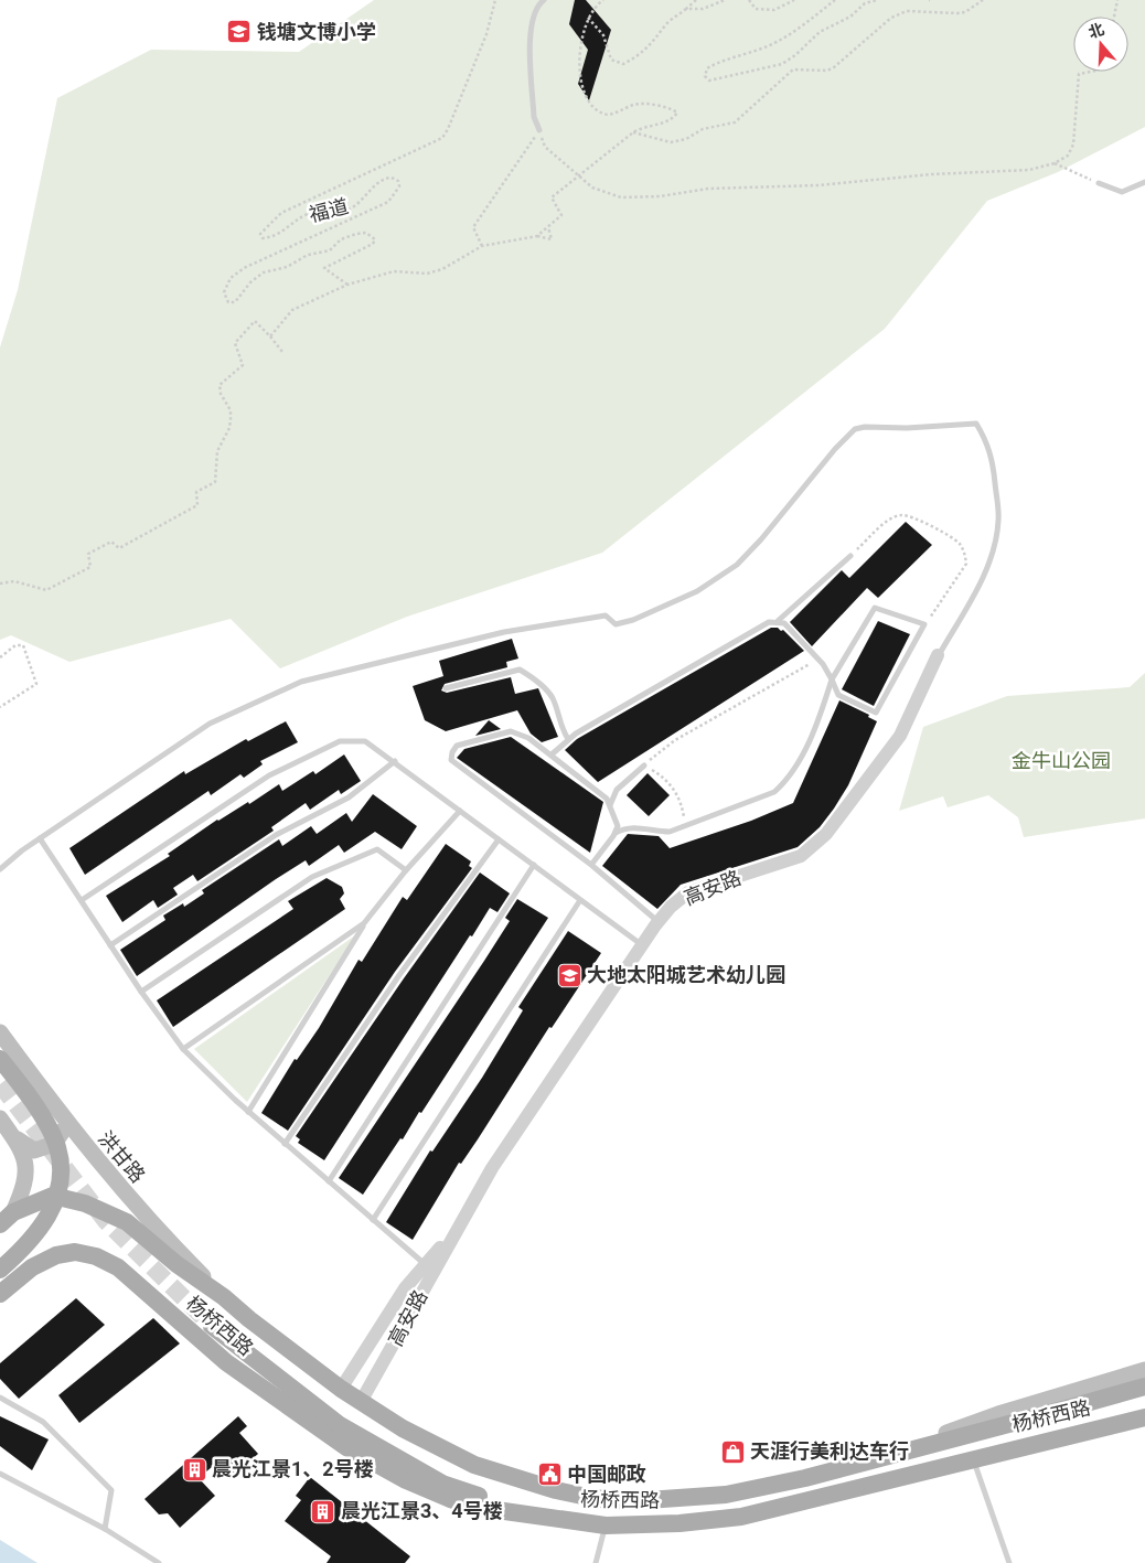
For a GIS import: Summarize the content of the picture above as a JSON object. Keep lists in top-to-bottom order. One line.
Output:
{"streets":{"main road":["洪甘路","杨桥西路"],"street":["高安路"],"path":["福道"]},"crossings":[["高安路","杨桥西路"],["洪甘路","杨桥西路"]],"parks":["金牛山公园"],"places":{"school or university":["钱塘文博小学","大地太阳城艺术幼儿园"],"shop":["天涯行美利达车行"],"building":["晨光江景1、2号楼","晨光江景3、4号楼"],"public building":["中国邮政"]},"north":"top"}
